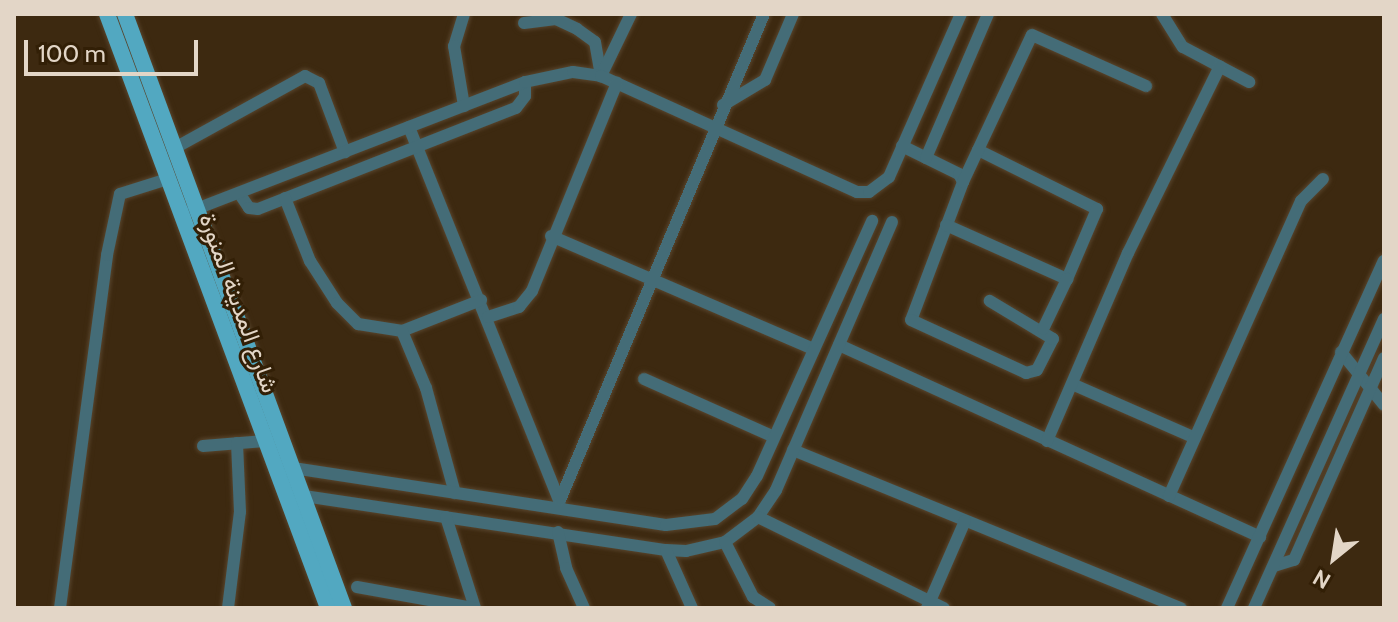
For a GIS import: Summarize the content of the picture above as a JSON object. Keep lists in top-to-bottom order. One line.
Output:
{"streets":{"main road":["شارع المدينة المنورة"]},"scale_bar":"100 m","north":"bottom left"}
